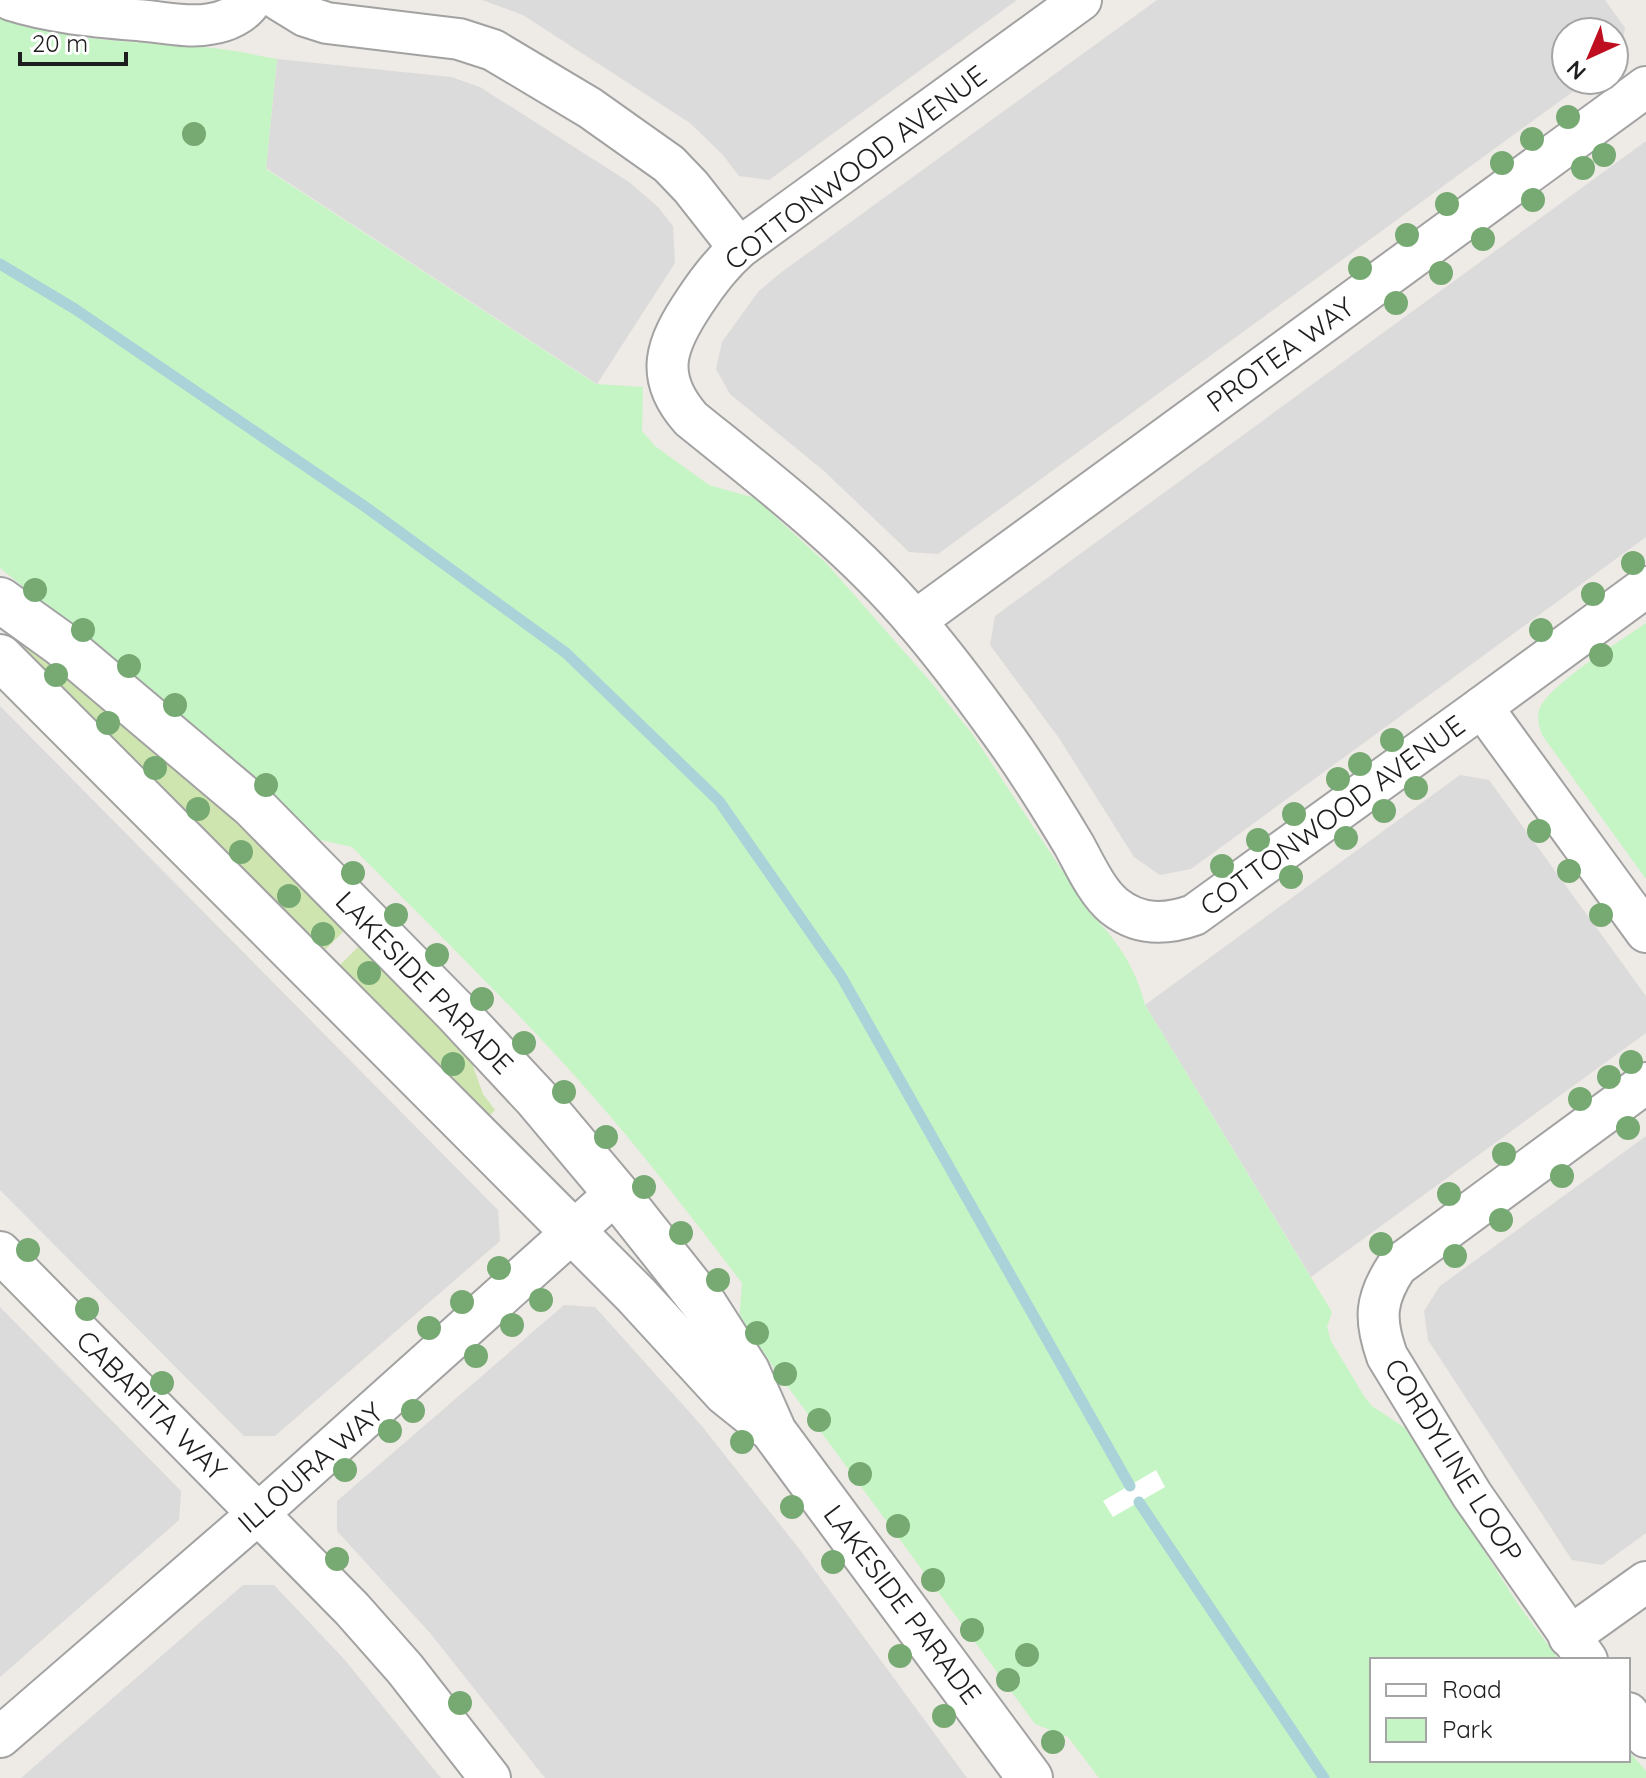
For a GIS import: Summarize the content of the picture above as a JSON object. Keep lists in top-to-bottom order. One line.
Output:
{"streets":{"street":["COTTONWOOD AVENUE","PROTEA WAY","LAKESIDE PARADE","CABARITA WAY","CORDYLINE LOOP","ILLOURA WAY"]},"crossings":[["COTTONWOOD AVENUE","PROTEA WAY"],["LAKESIDE PARADE","ILLOURA WAY"],["CABARITA WAY","ILLOURA WAY"]],"legend":["Road","Park"],"scale_bar":"20 m","north":"bottom left"}
